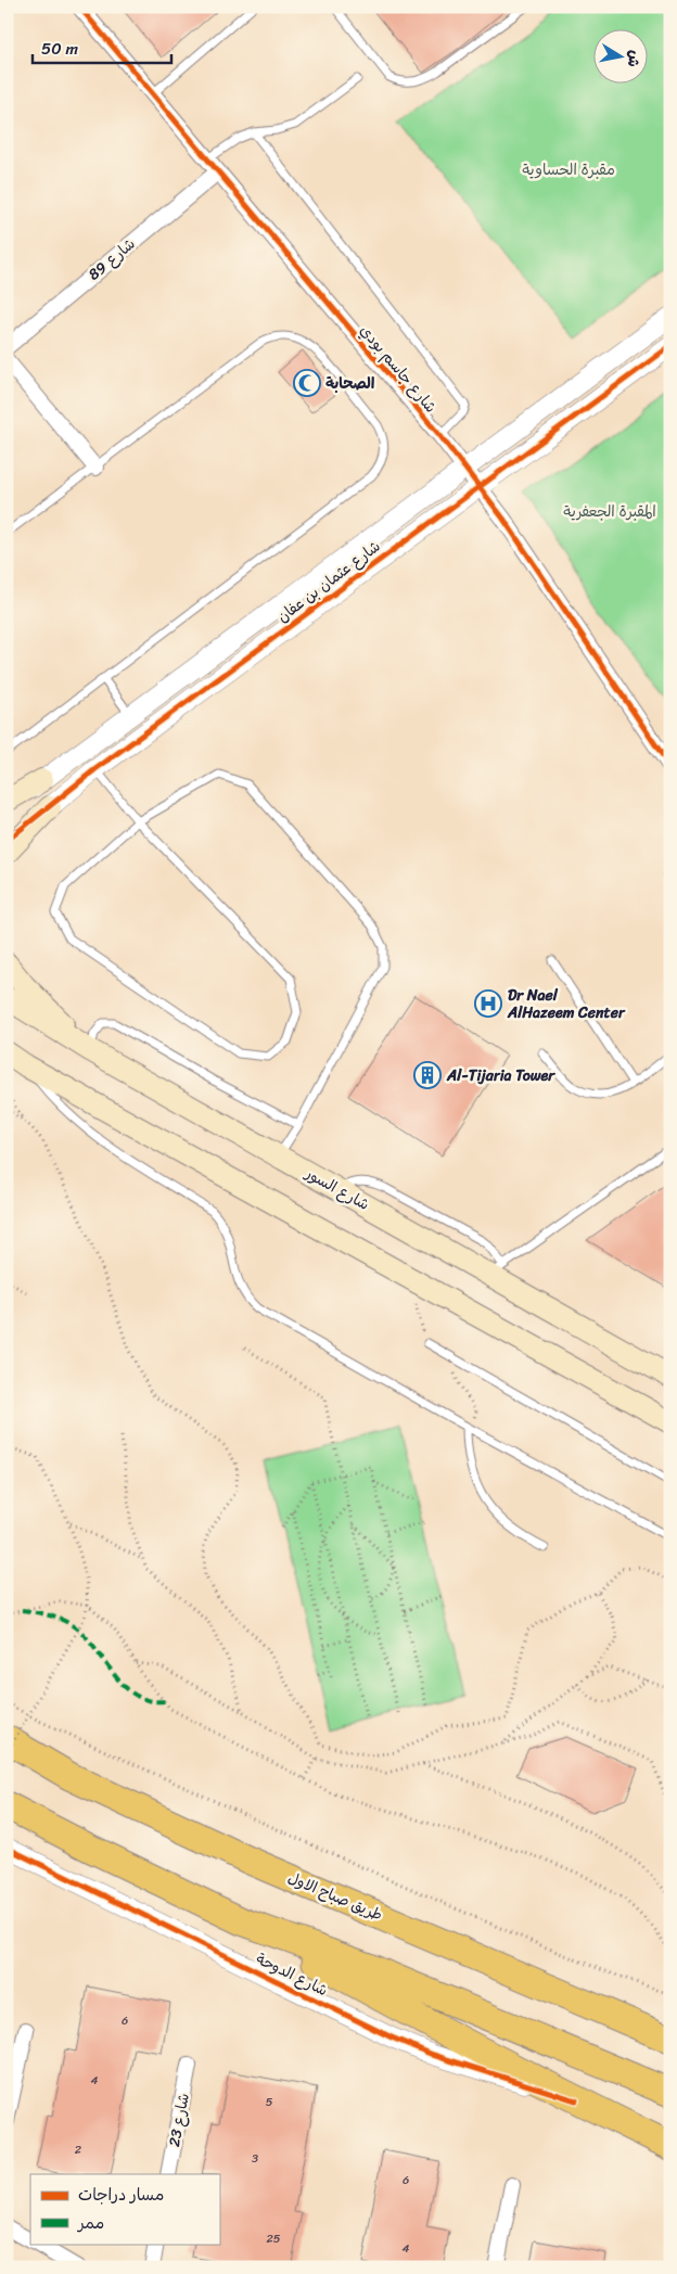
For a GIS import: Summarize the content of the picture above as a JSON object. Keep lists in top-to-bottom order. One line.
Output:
{"streets":{"highway":["طريق صباح الاول"],"main road":["شارع السور"],"street":["شارع 89","شارع جاسم بودي","شارع عثمان بن عفان","شارع الدوحة","شارع 23"]},"crossings":[["شارع 89","شارع جاسم بودي"],["شارع جاسم بودي","شارع عثمان بن عفان"]],"parks":["مقبرة الحساوية","المقبرة الجعفرية"],"places":{"mosque":["الصحابة"],"hospital":["Dr Nael AlHazeem Center"],"building":["Al-Tijaria Tower"]},"house_numbers":["6","4","5","2","3","6","25","4"],"legend":["مسار دراجات","ممر"],"scale_bar":"50 m","north":"right"}
